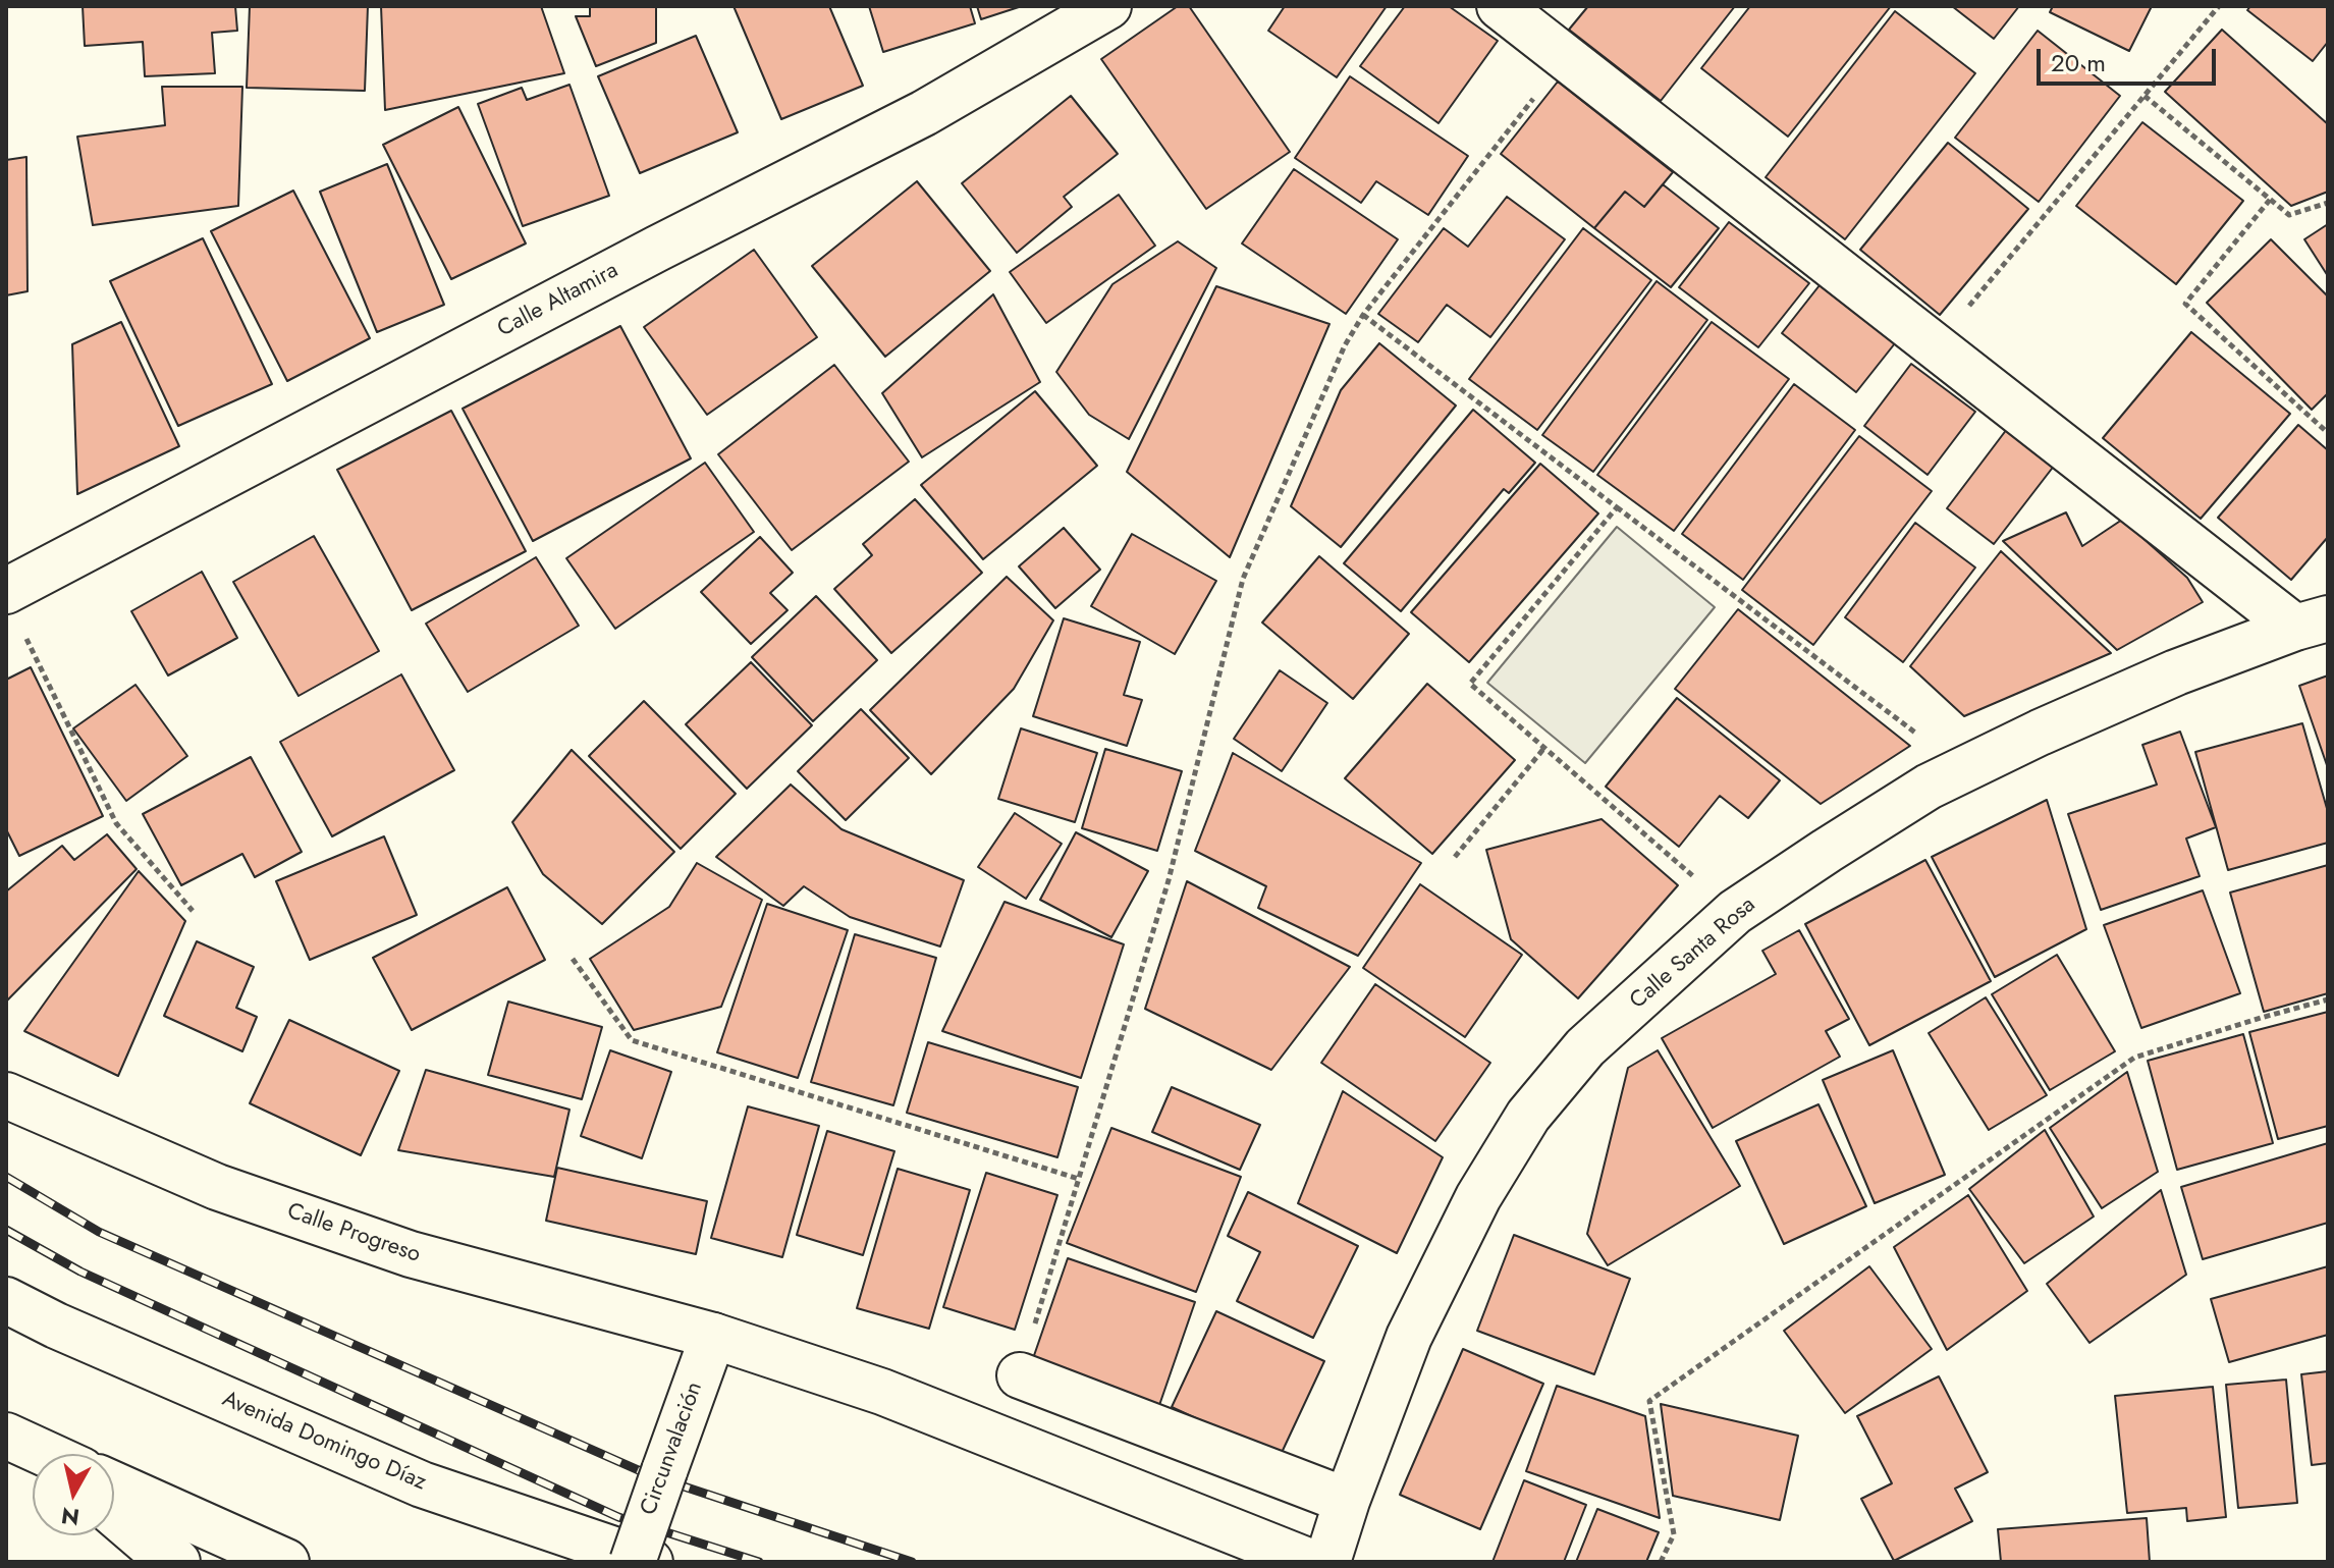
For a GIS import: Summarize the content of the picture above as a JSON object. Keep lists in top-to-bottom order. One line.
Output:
{"streets":{"street":["Calle Altamira","Calle Santa Rosa","Calle Progreso","Avenida Domingo Díaz","Circunvalación"]},"crossings":[["Calle Progreso","Circunvalación"]],"scale_bar":"20 m","north":"bottom"}
